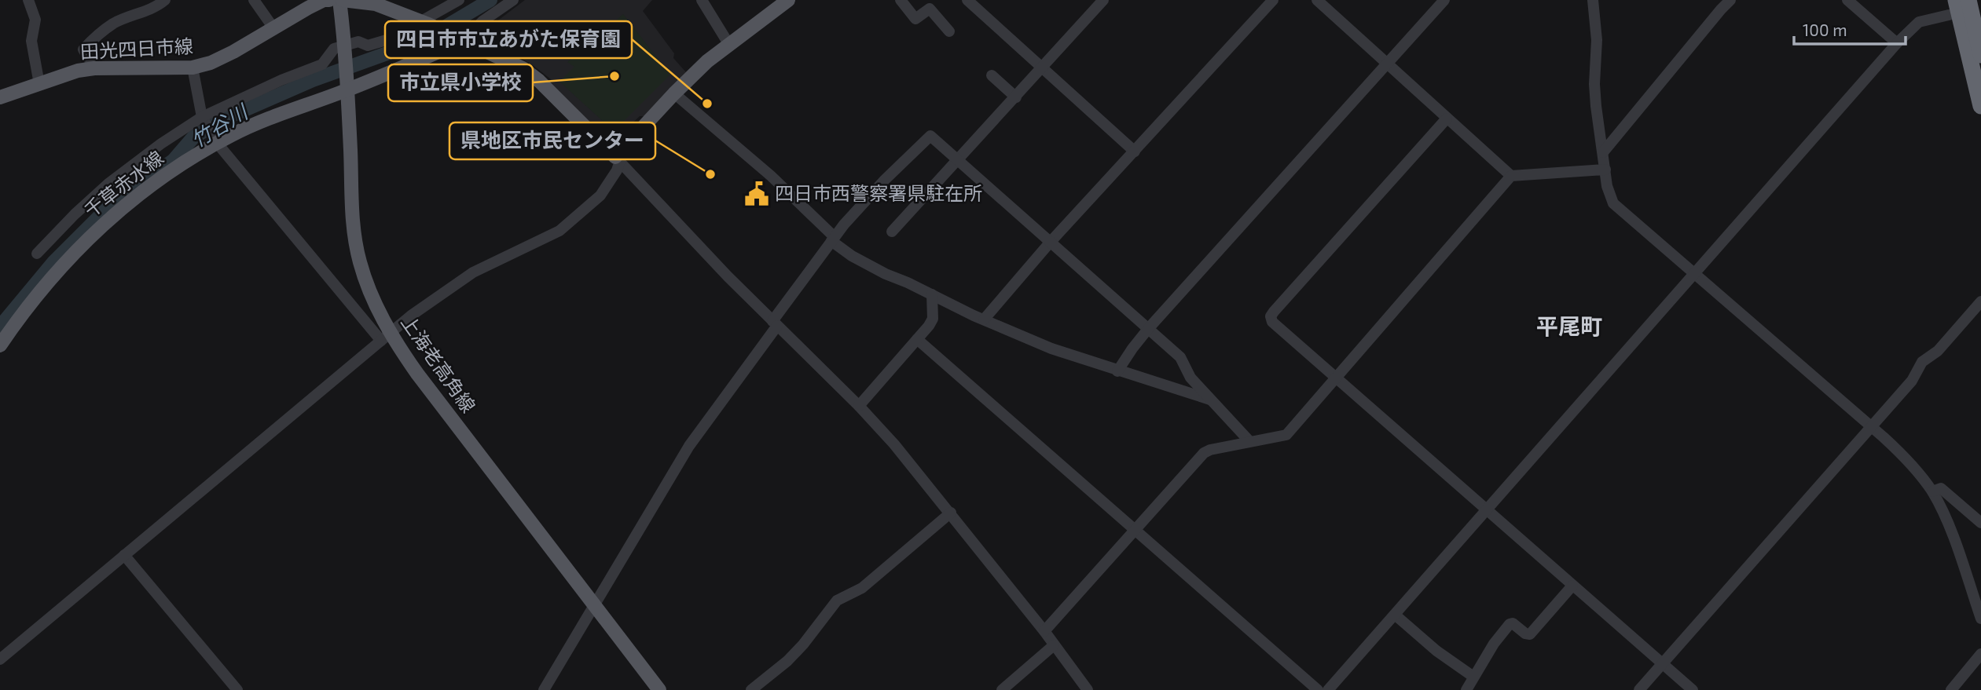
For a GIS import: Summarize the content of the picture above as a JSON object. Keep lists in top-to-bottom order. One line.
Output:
{"streets":{"main road":["田光四日市線","千草赤水線","上海老高角線"]},"crossings":[["千草赤水線","上海老高角線"]],"districts":["平尾町"],"water":["竹谷川"],"places":{"other":["市立県小学校","四日市市立あがた保育園","県地区市民センター"],"public building":["四日市西警察署県駐在所"]},"scale_bar":"100 m"}
